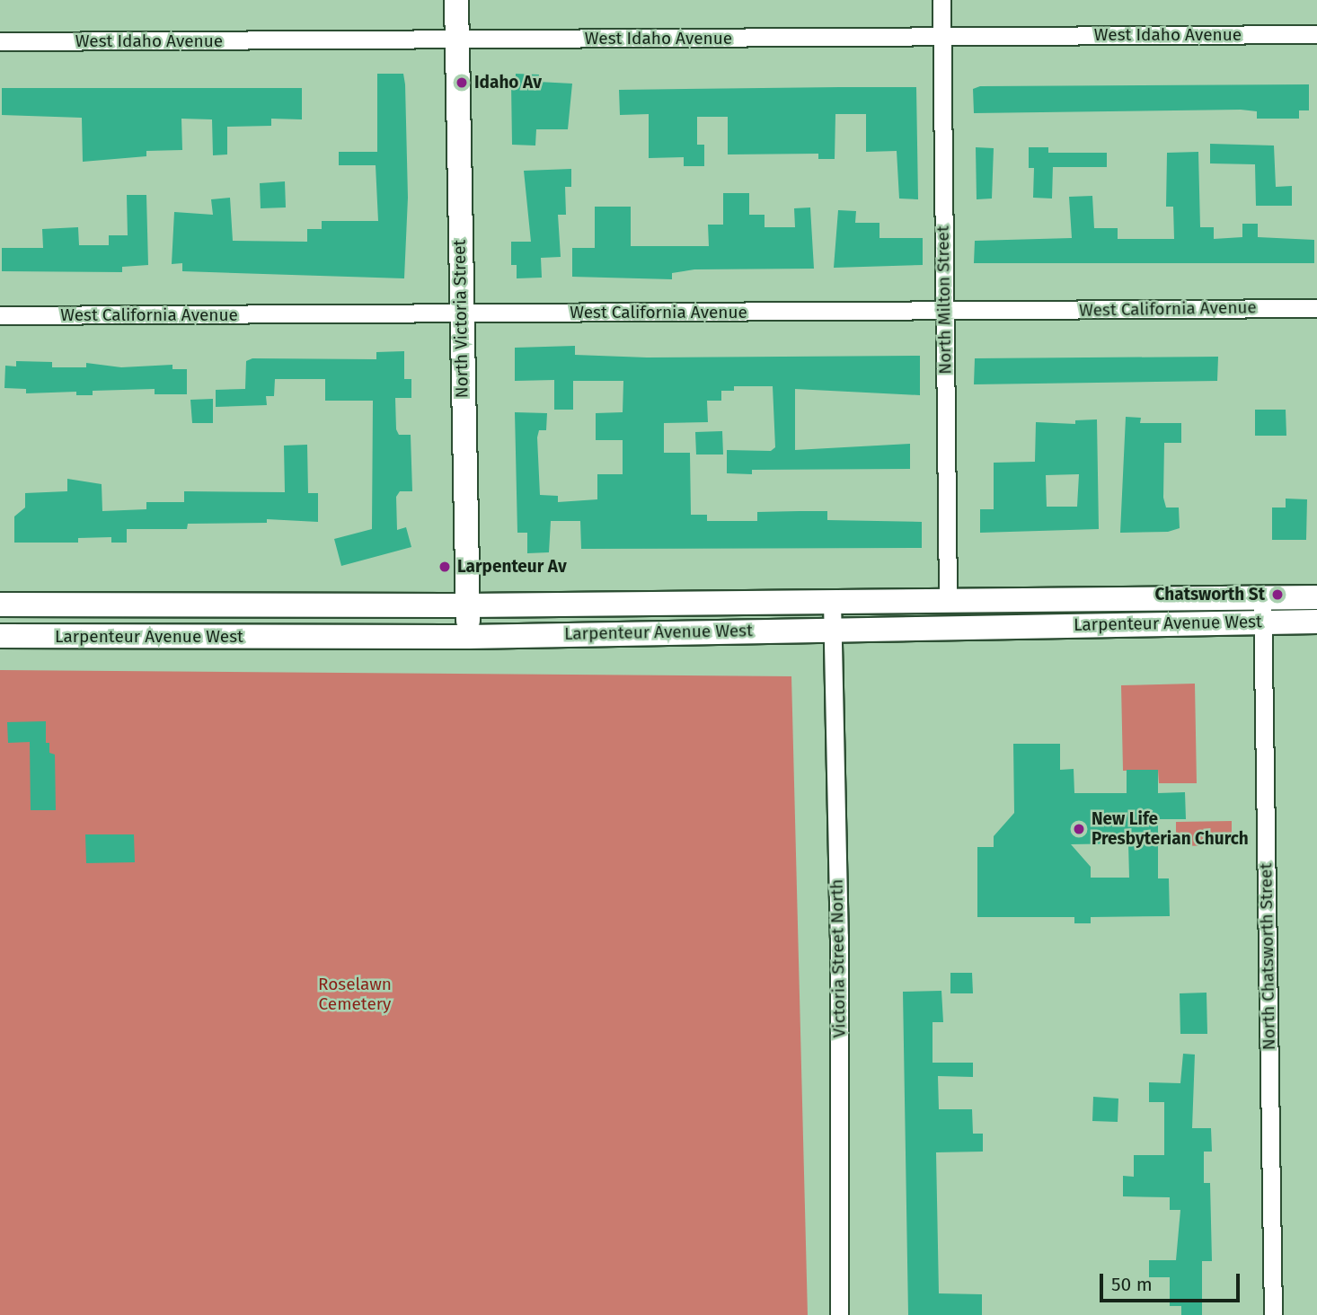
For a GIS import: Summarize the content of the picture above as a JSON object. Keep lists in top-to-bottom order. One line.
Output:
{"streets":{"main road":["North Victoria Street","Larpenteur Avenue West"],"street":["West Idaho Avenue","North Milton Street","West California Avenue","North Chatsworth Street","Victoria Street North"]},"crossings":[["West Idaho Avenue","North Milton Street"],["West Idaho Avenue","North Victoria Street"],["North Milton Street","West California Avenue"],["North Milton Street","Larpenteur Avenue West"],["West California Avenue","North Victoria Street"],["North Victoria Street","Larpenteur Avenue West"],["Larpenteur Avenue West","North Chatsworth Street"],["Larpenteur Avenue West","Victoria Street North"]],"parks":["Roselawn Cemetery"],"places":["Idaho Av","Larpenteur Av","Chatsworth St","New Life Presbyterian Church"],"scale_bar":"50 m"}
